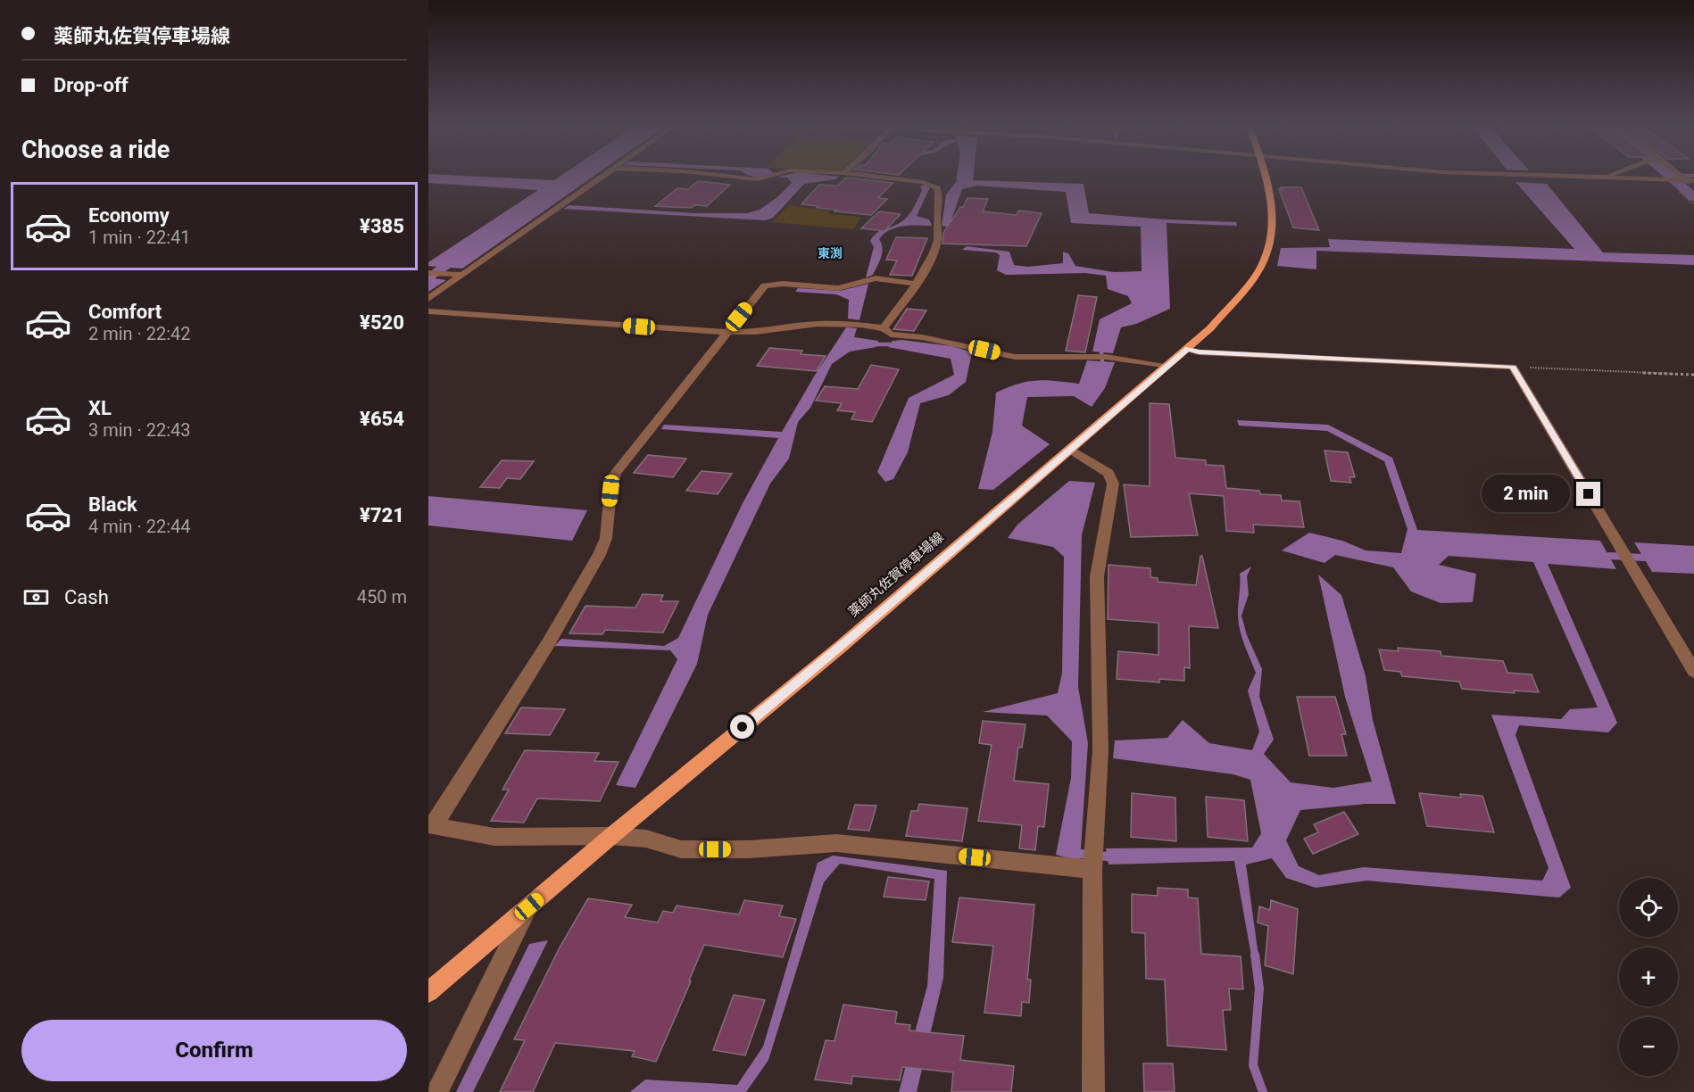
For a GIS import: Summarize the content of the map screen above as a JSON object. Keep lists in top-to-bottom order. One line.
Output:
{"streets":{"main road":["薬師丸佐賀停車場線"]},"districts":["東渕"],"page":{"banner":["薬師丸佐賀停車場線","Drop-off"],"heading":"Choose a ride","list":[{"name":"Economy","note":"1 min · 22:41","value":"¥385"},{"name":"Comfort","note":"2 min · 22:42","value":"¥520"},{"name":"XL","note":"3 min · 22:43","value":"¥654"},{"name":"Black","note":"4 min · 22:44","value":"¥721"}],"bubble":"2 min","pay":["Cash","450 m"],"map_buttons":["+","−"],"buttons":"Confirm"}}
